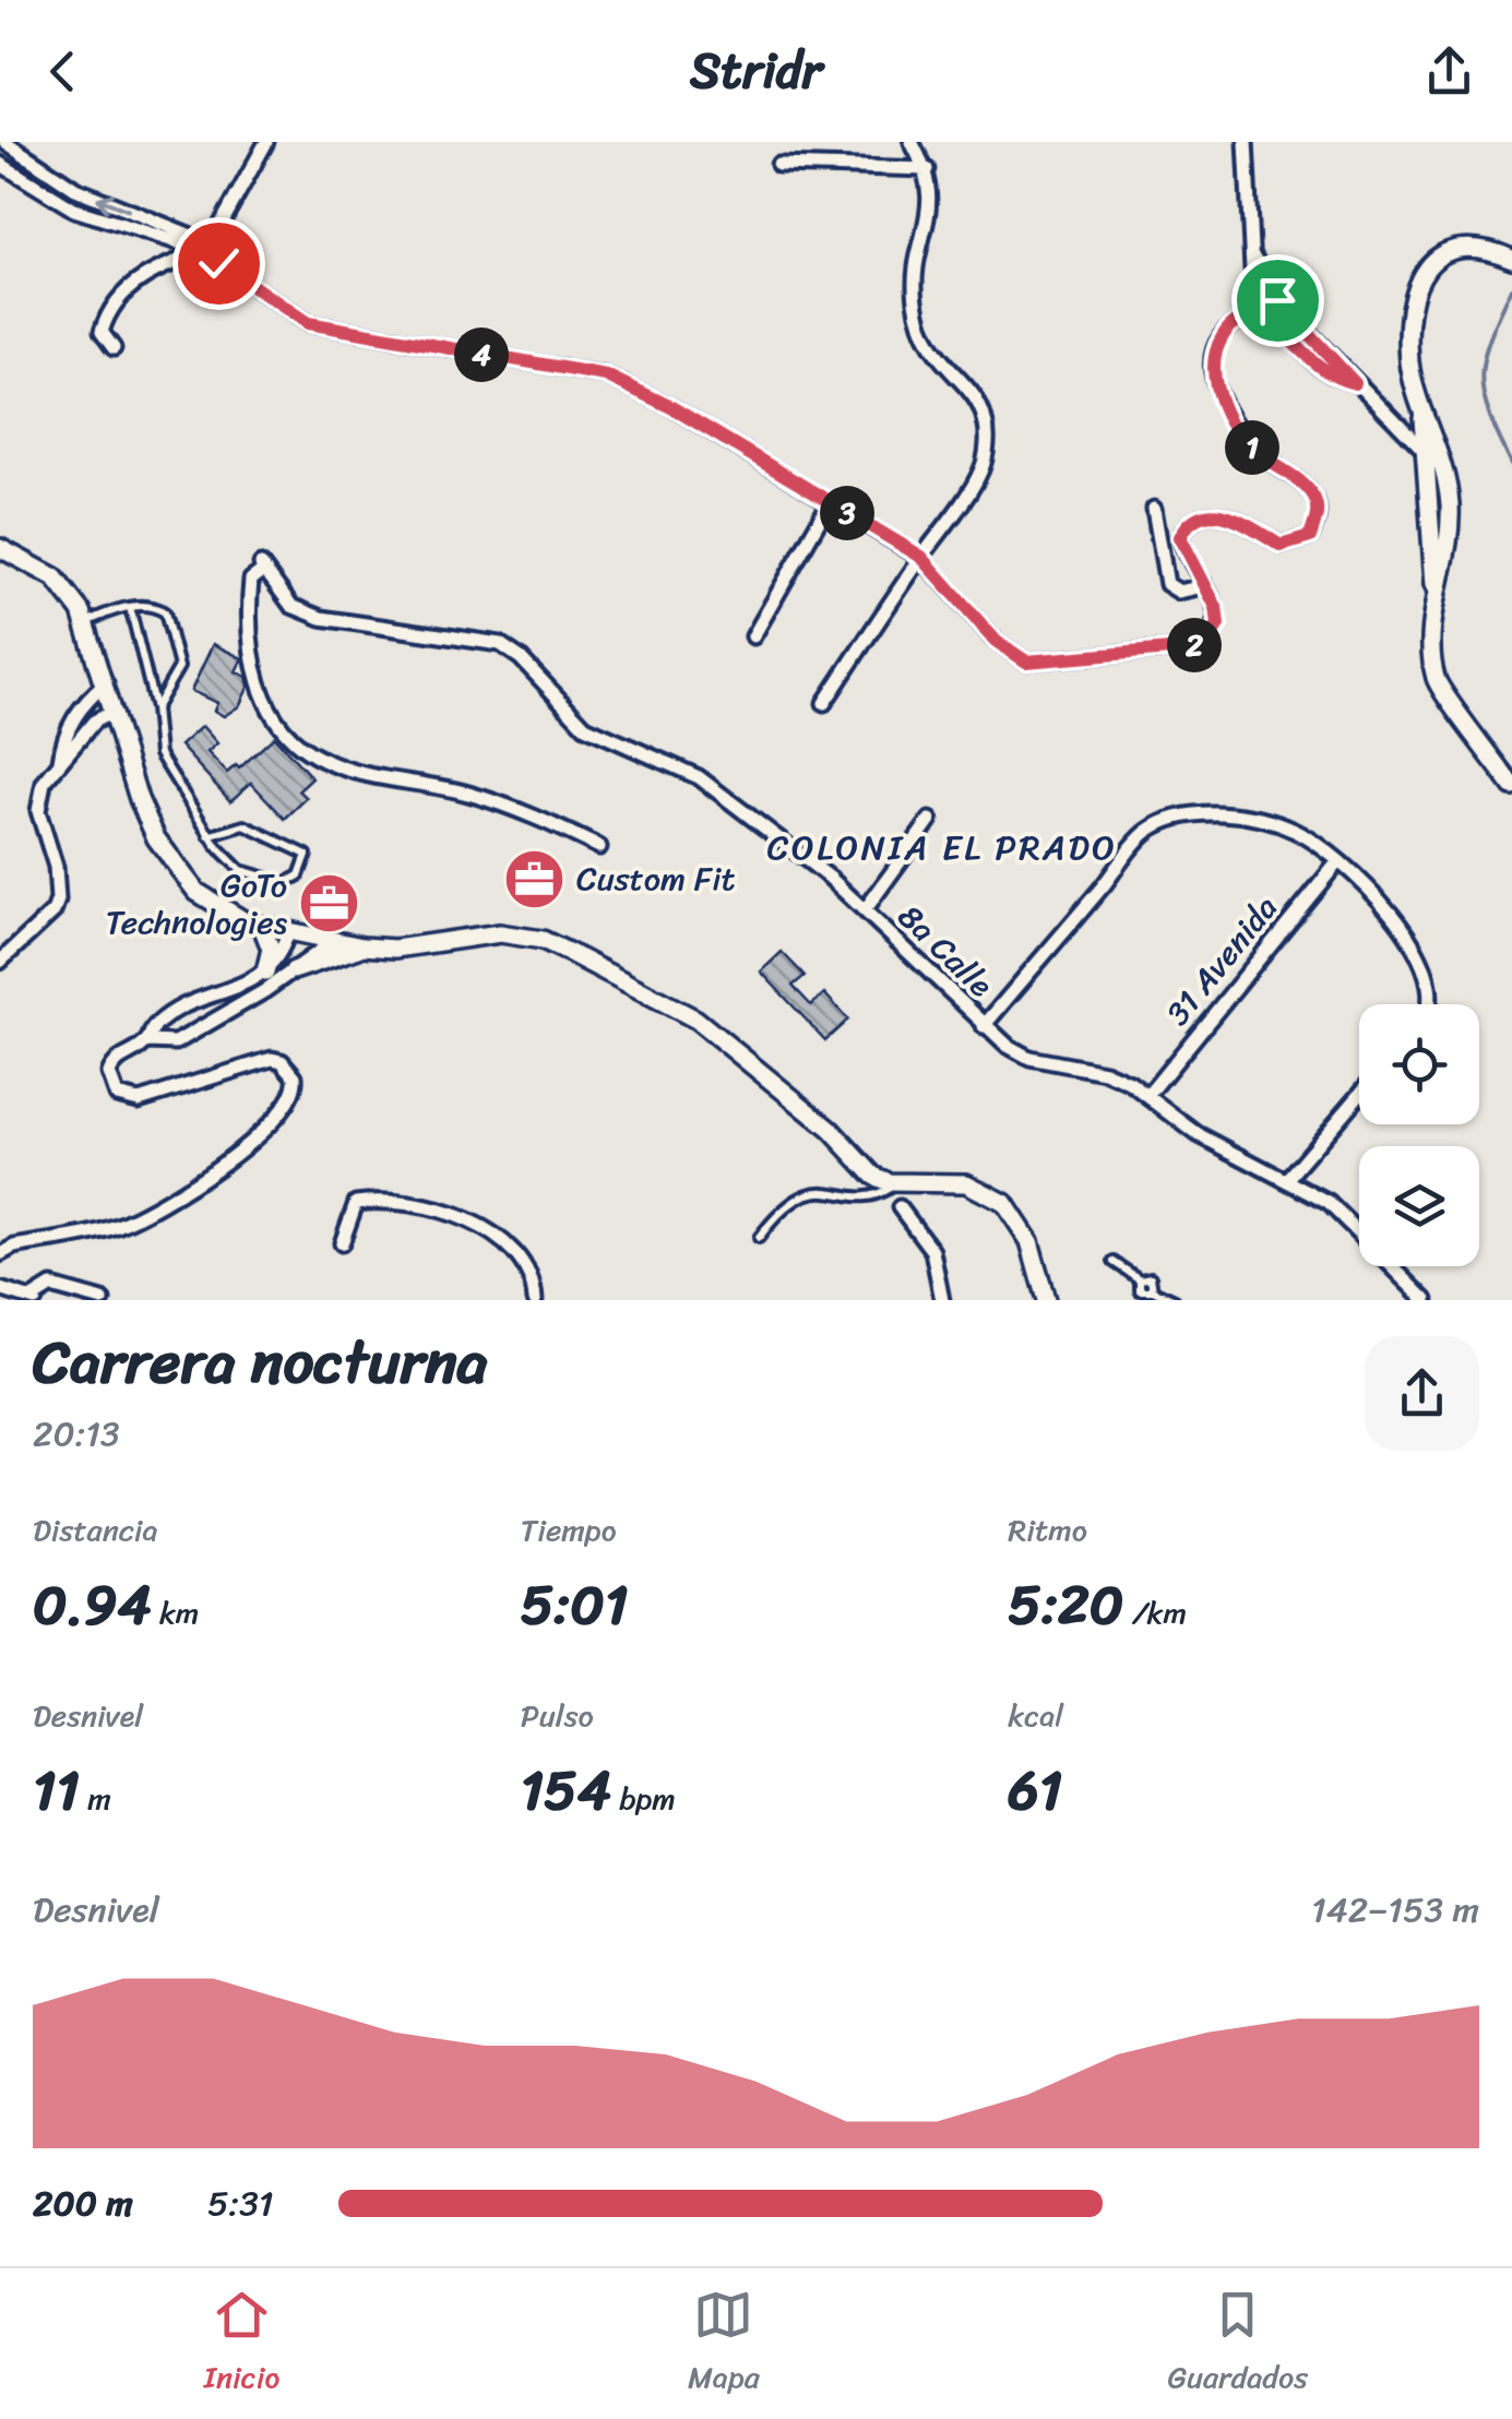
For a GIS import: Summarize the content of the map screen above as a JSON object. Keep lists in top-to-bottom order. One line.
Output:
{"streets":{"street":["8a Calle","31 Avenida"]},"crossings":[["8a Calle","31 Avenida"]],"districts":["COLONIA EL PRADO"],"places":{"office":["Custom Fit","GoTo Technologies"]},"page":{"header":"Stridr","pins":["4","1","3","2"],"heading":["Carrera nocturna","20:13"],"stats":[["Distancia","0.94 km"],["Tiempo","5:01"],["Ritmo","5:20 /km"],["Desnivel","11 m"],["Pulso","154 bpm"],["kcal","61"]],"chart":["Desnivel","142–153 m"],"list":[{"name":"200 m","note":"5:31"}],"tabs":["Inicio","Mapa","Guardados"]}}
